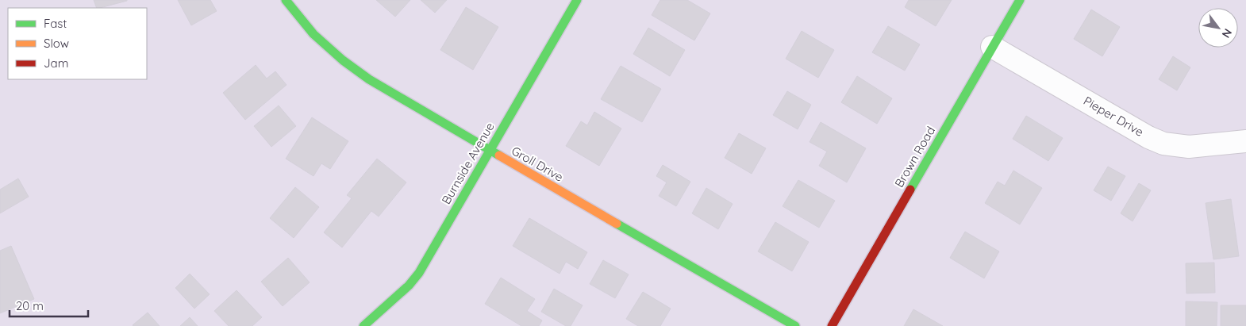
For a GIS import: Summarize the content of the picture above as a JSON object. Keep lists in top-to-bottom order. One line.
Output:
{"streets":{"street":["Pieper Drive","Brown Road","Burnside Avenue","Groll Drive"]},"crossings":[["Pieper Drive","Brown Road"],["Burnside Avenue","Groll Drive"]],"legend":["Fast","Slow","Jam"],"scale_bar":"20 m","north":"bottom right"}
